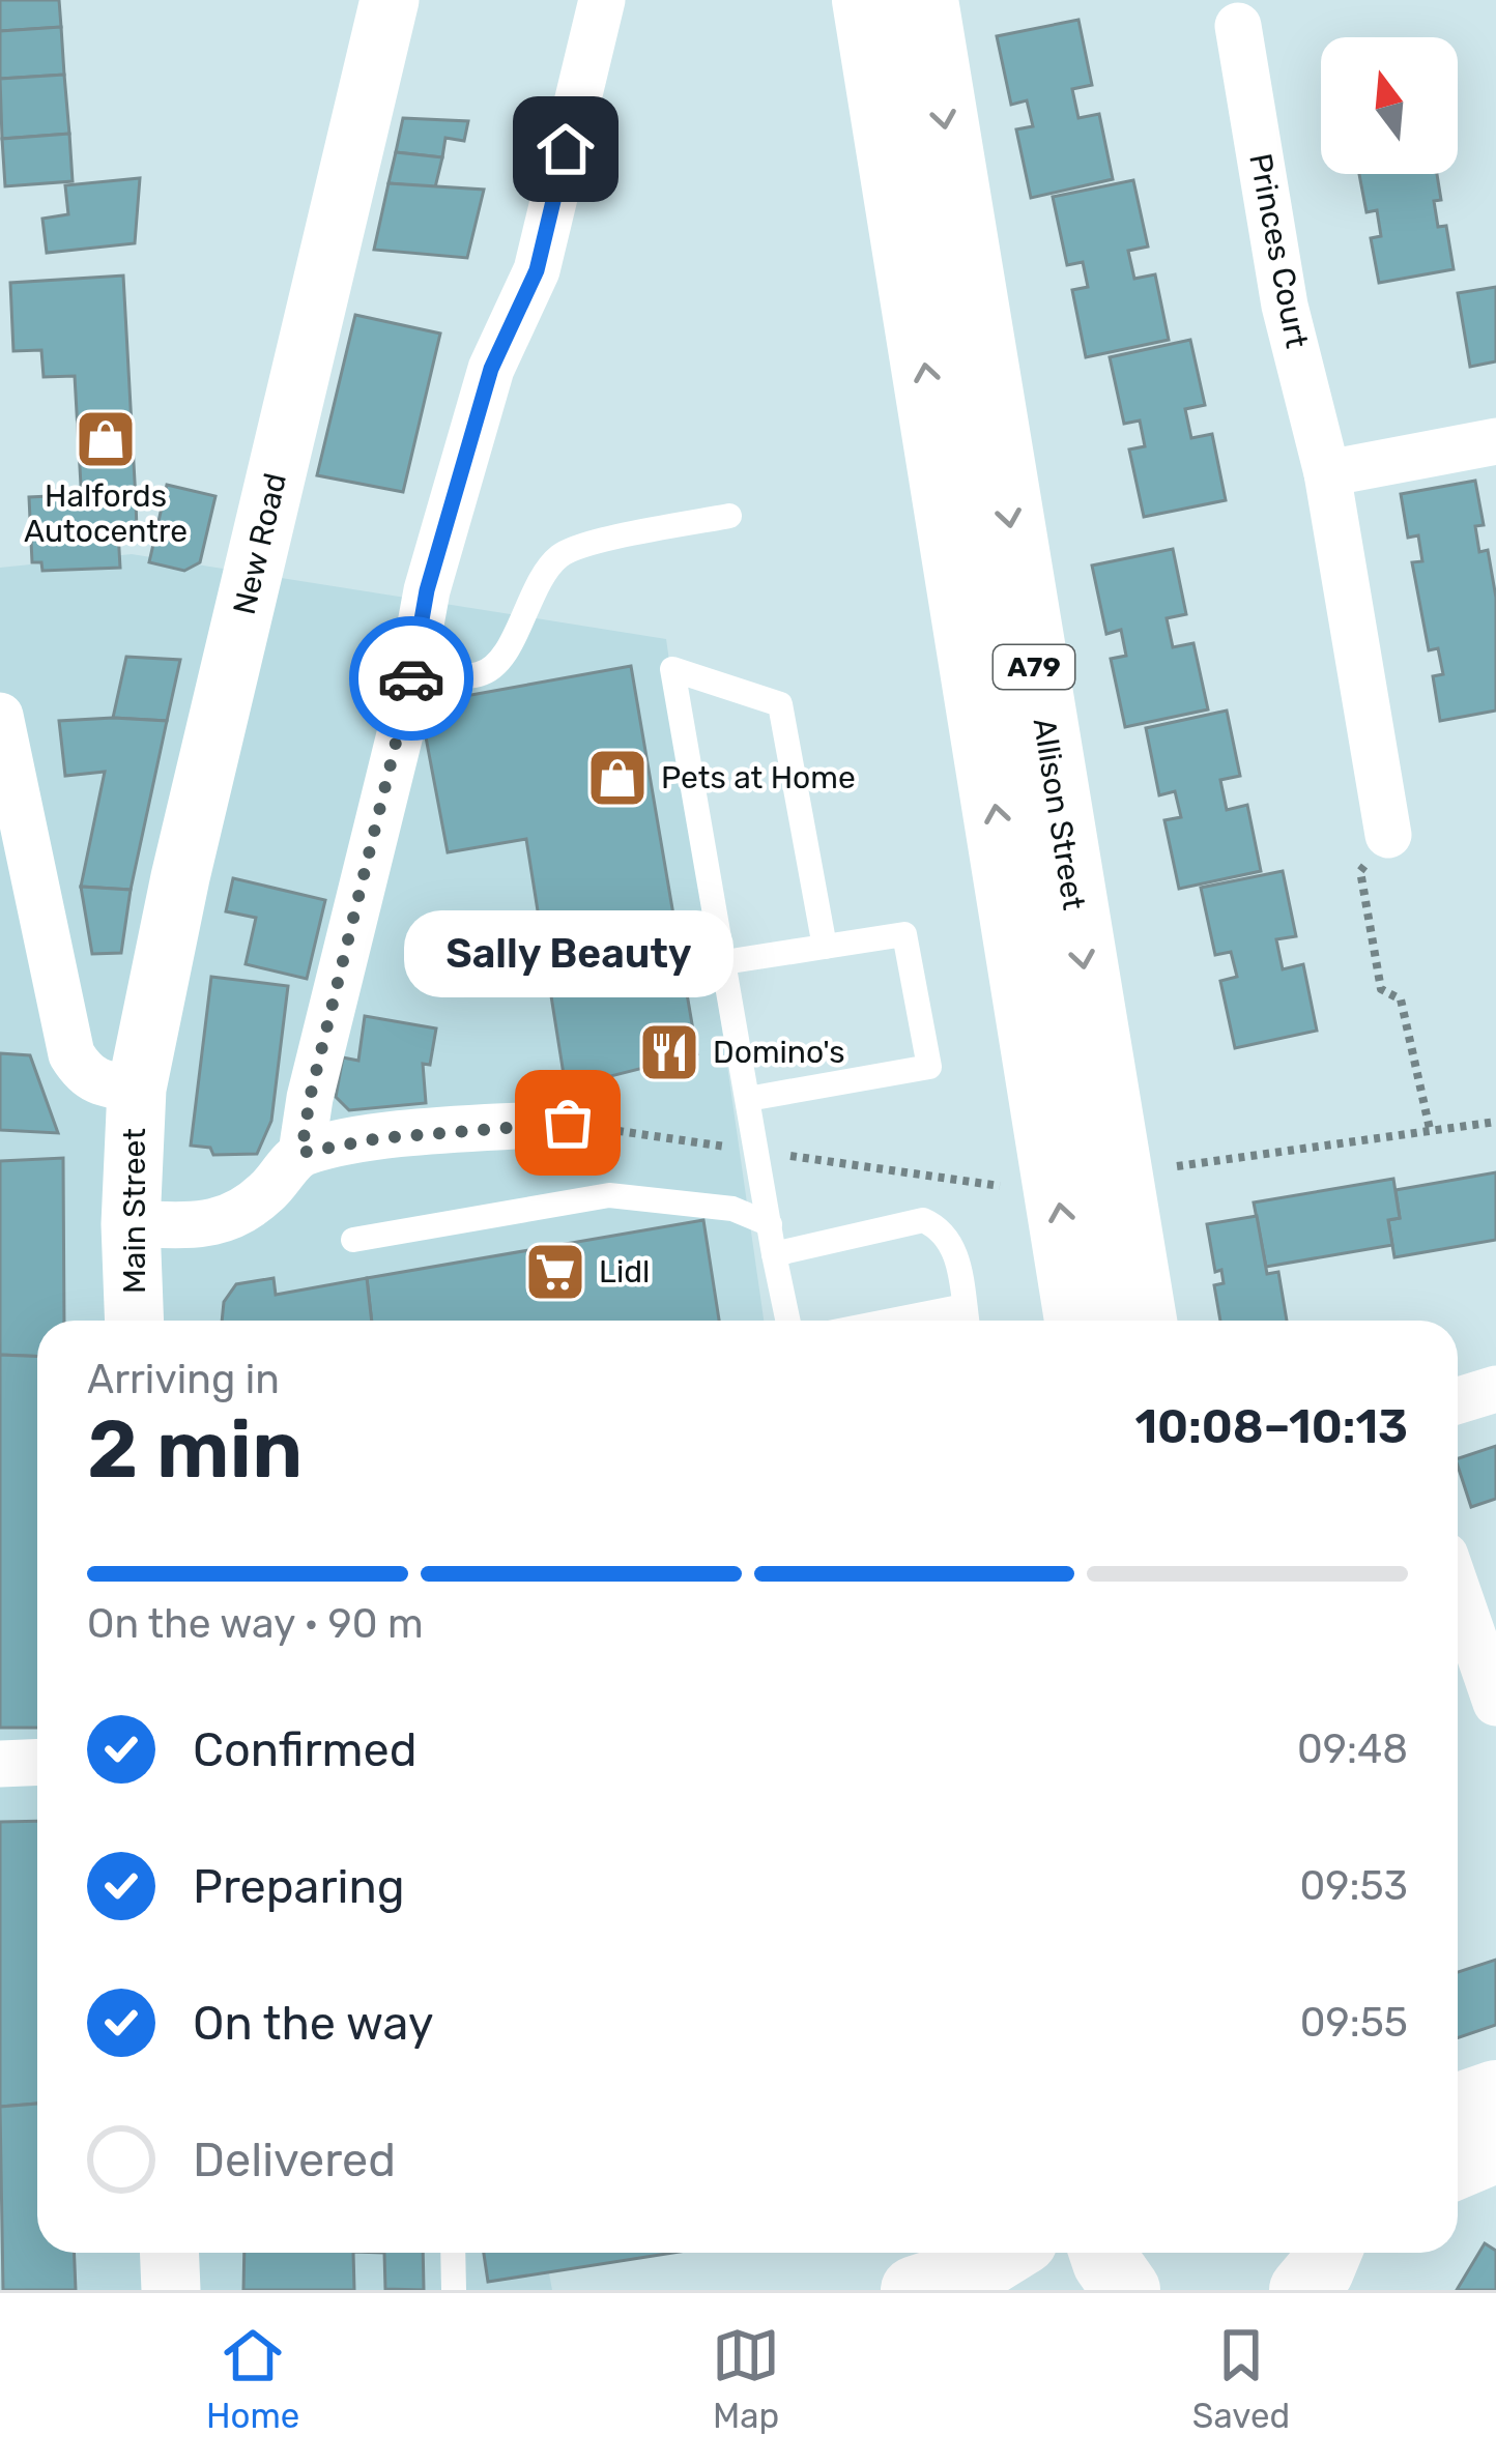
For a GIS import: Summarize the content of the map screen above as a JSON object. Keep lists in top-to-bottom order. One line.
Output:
{"streets":{"main road":["A79","Allison Street"],"street":["Princes Court","New Road","Main Street"]},"crossings":[["New Road","Main Street"]],"places":{"shop":["Halfords Autocentre","Pets at Home"],"restaurant":["Domino's"],"other":["Sally Beauty"],"supermarket":["Lidl"]},"north":"top","page":{"bubble":"Sally Beauty","heading":["2 min","Arriving in","10:08–10:13"],"bar":"On the way · 90 m","list":[["Confirmed","09:48"],["Preparing","09:53"],["On the way","09:55"],"Delivered"],"tabs":["Home","Map","Saved"]}}
